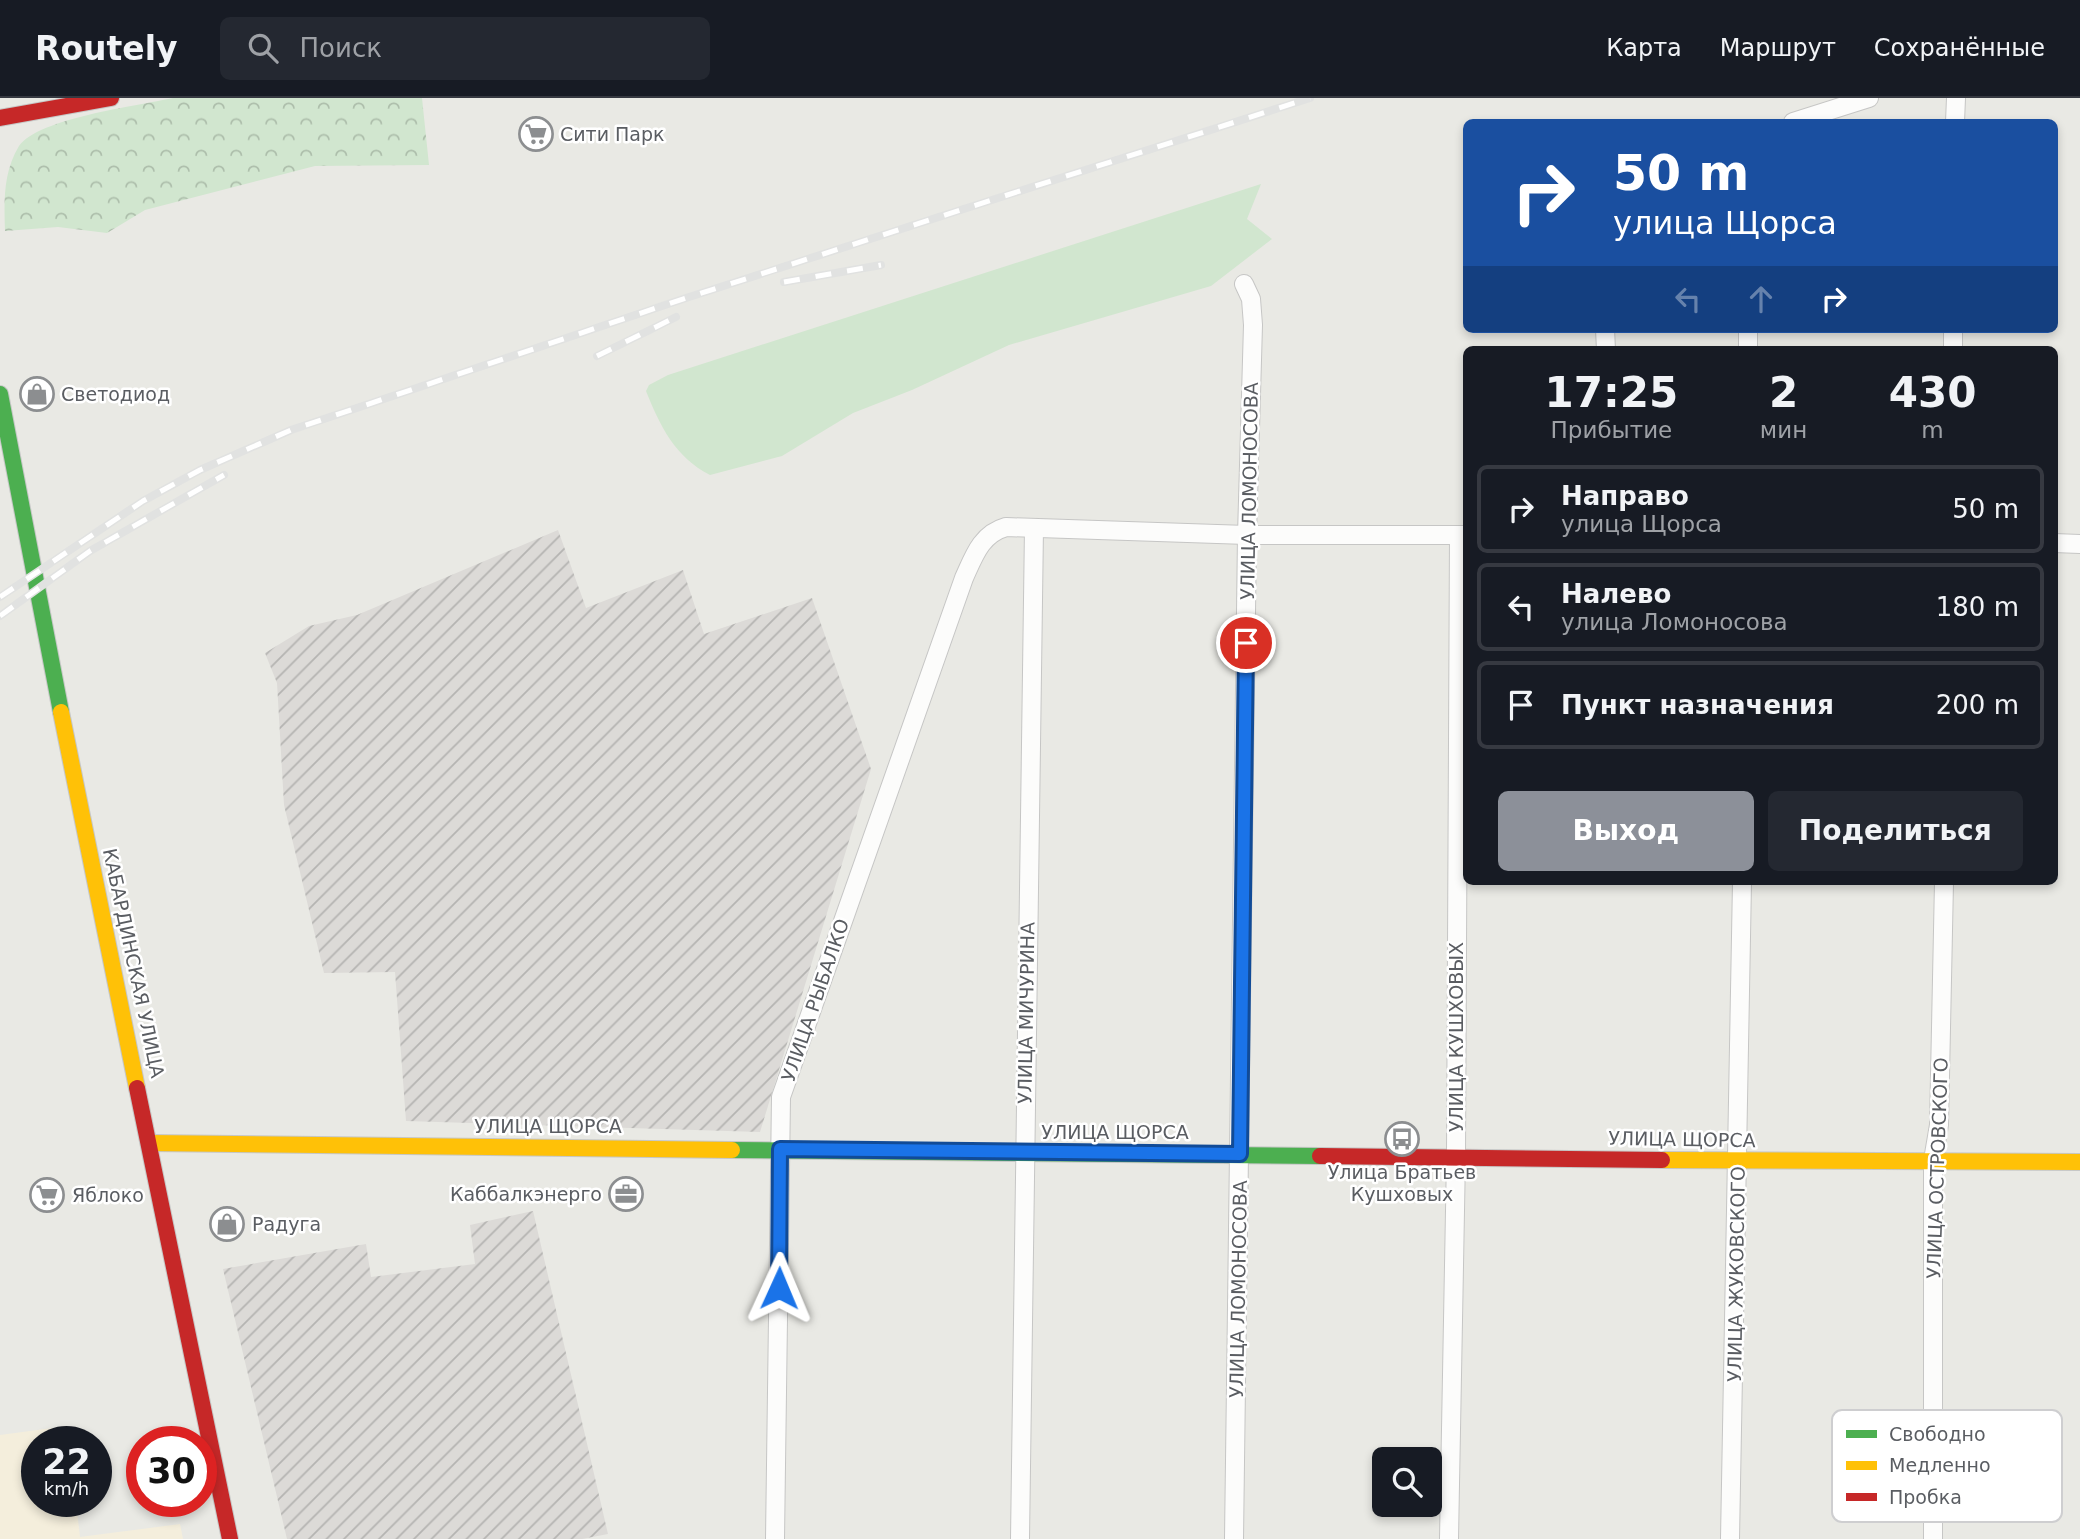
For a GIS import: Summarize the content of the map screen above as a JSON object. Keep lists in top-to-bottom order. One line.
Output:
{"streets":{"street":["УЛИЦА ЛОМОНОСОВА","КАБАРДИНСКАЯ УЛИЦА","УЛИЦА РЫБАЛКО","УЛИЦА МИЧУРИНА","УЛИЦА КУШХОВЫХ","УЛИЦА ЩОРСА","УЛИЦА ОСТРОВСКОГО","УЛИЦА ЖУКОВСКОГО"]},"crossings":[["УЛИЦА ЛОМОНОСОВА","УЛИЦА ЩОРСА"],["КАБАРДИНСКАЯ УЛИЦА","УЛИЦА ЩОРСА"],["УЛИЦА РЫБАЛКО","УЛИЦА МИЧУРИНА"],["УЛИЦА РЫБАЛКО","УЛИЦА ЩОРСА"],["УЛИЦА МИЧУРИНА","УЛИЦА ЩОРСА"],["УЛИЦА КУШХОВЫХ","УЛИЦА ЩОРСА"],["УЛИЦА ЩОРСА","УЛИЦА ОСТРОВСКОГО"],["УЛИЦА ЩОРСА","УЛИЦА ЖУКОВСКОГО"]],"places":{"supermarket":["Сити Парк","Яблоко"],"shop":["Светодиод","Радуга"],"bus stop":["Улица Братьев Кушховых"],"office":["Каббалкэнерго"]},"legend":["Свободно","Медленно","Пробка"],"page":{"header":"Routely","search":"Поиск","nav":["Карта","Маршрут","Сохранённые"],"turn":["50 m","улица Щорса"],"eta":["17:25","Прибытие","2","мин","430","m"],"list":[{"name":"Направо","note":"улица Щорса","value":"50 m"},{"name":"Налево","note":"улица Ломоносова","value":"180 m"},{"name":"Пункт назначения","value":"200 m"}],"buttons":["Выход","Поделиться"],"speed":"22 km/h","limit":"30"}}
